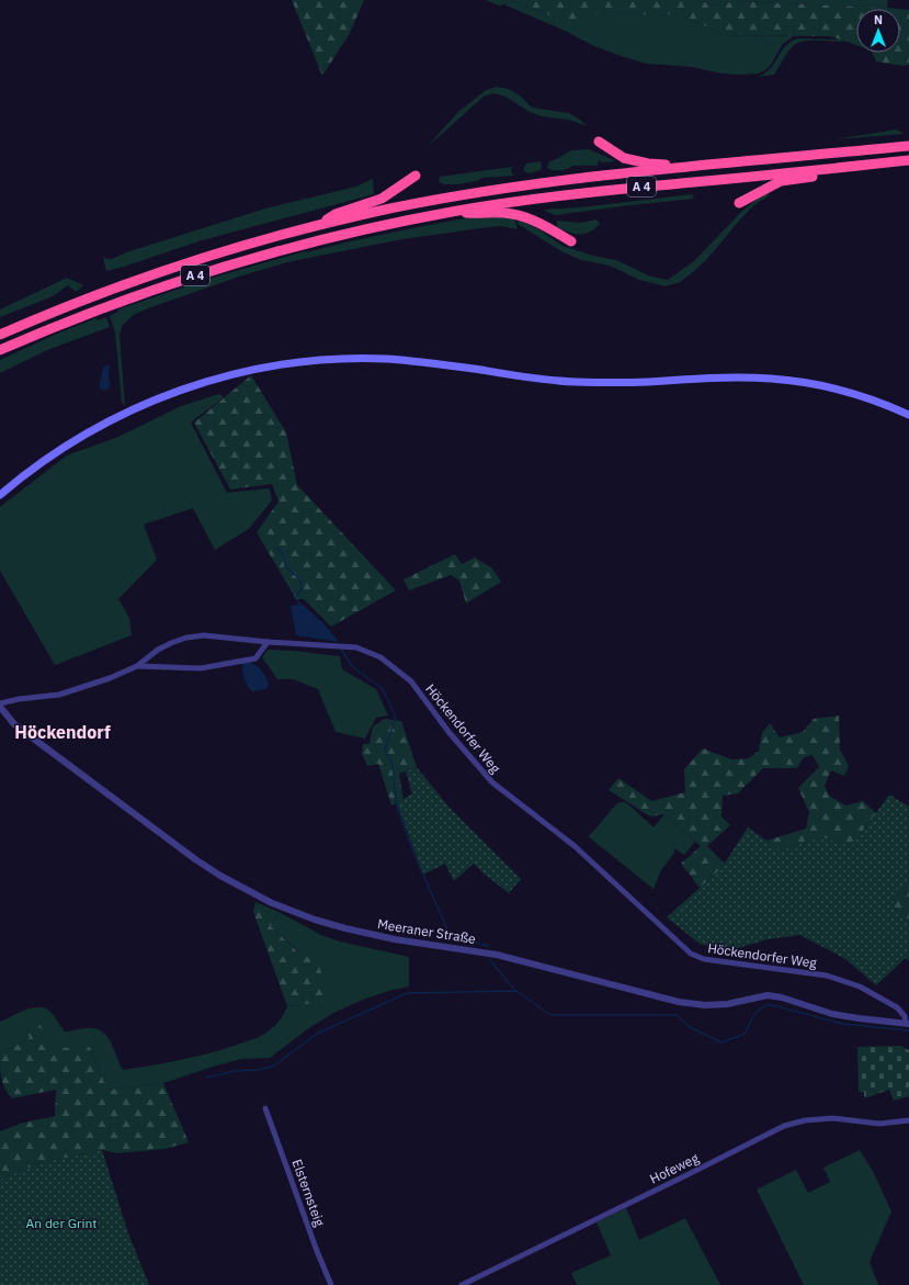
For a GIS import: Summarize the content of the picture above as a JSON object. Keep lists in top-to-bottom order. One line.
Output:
{"streets":{"highway":["A 4"],"street":["Höckendorfer Weg","Meeraner Straße","Hofeweg","Elsternsteig"]},"crossings":[["Höckendorfer Weg","Meeraner Straße"]],"districts":["Höckendorf"],"parks":["An der Grint"],"north":"top"}
